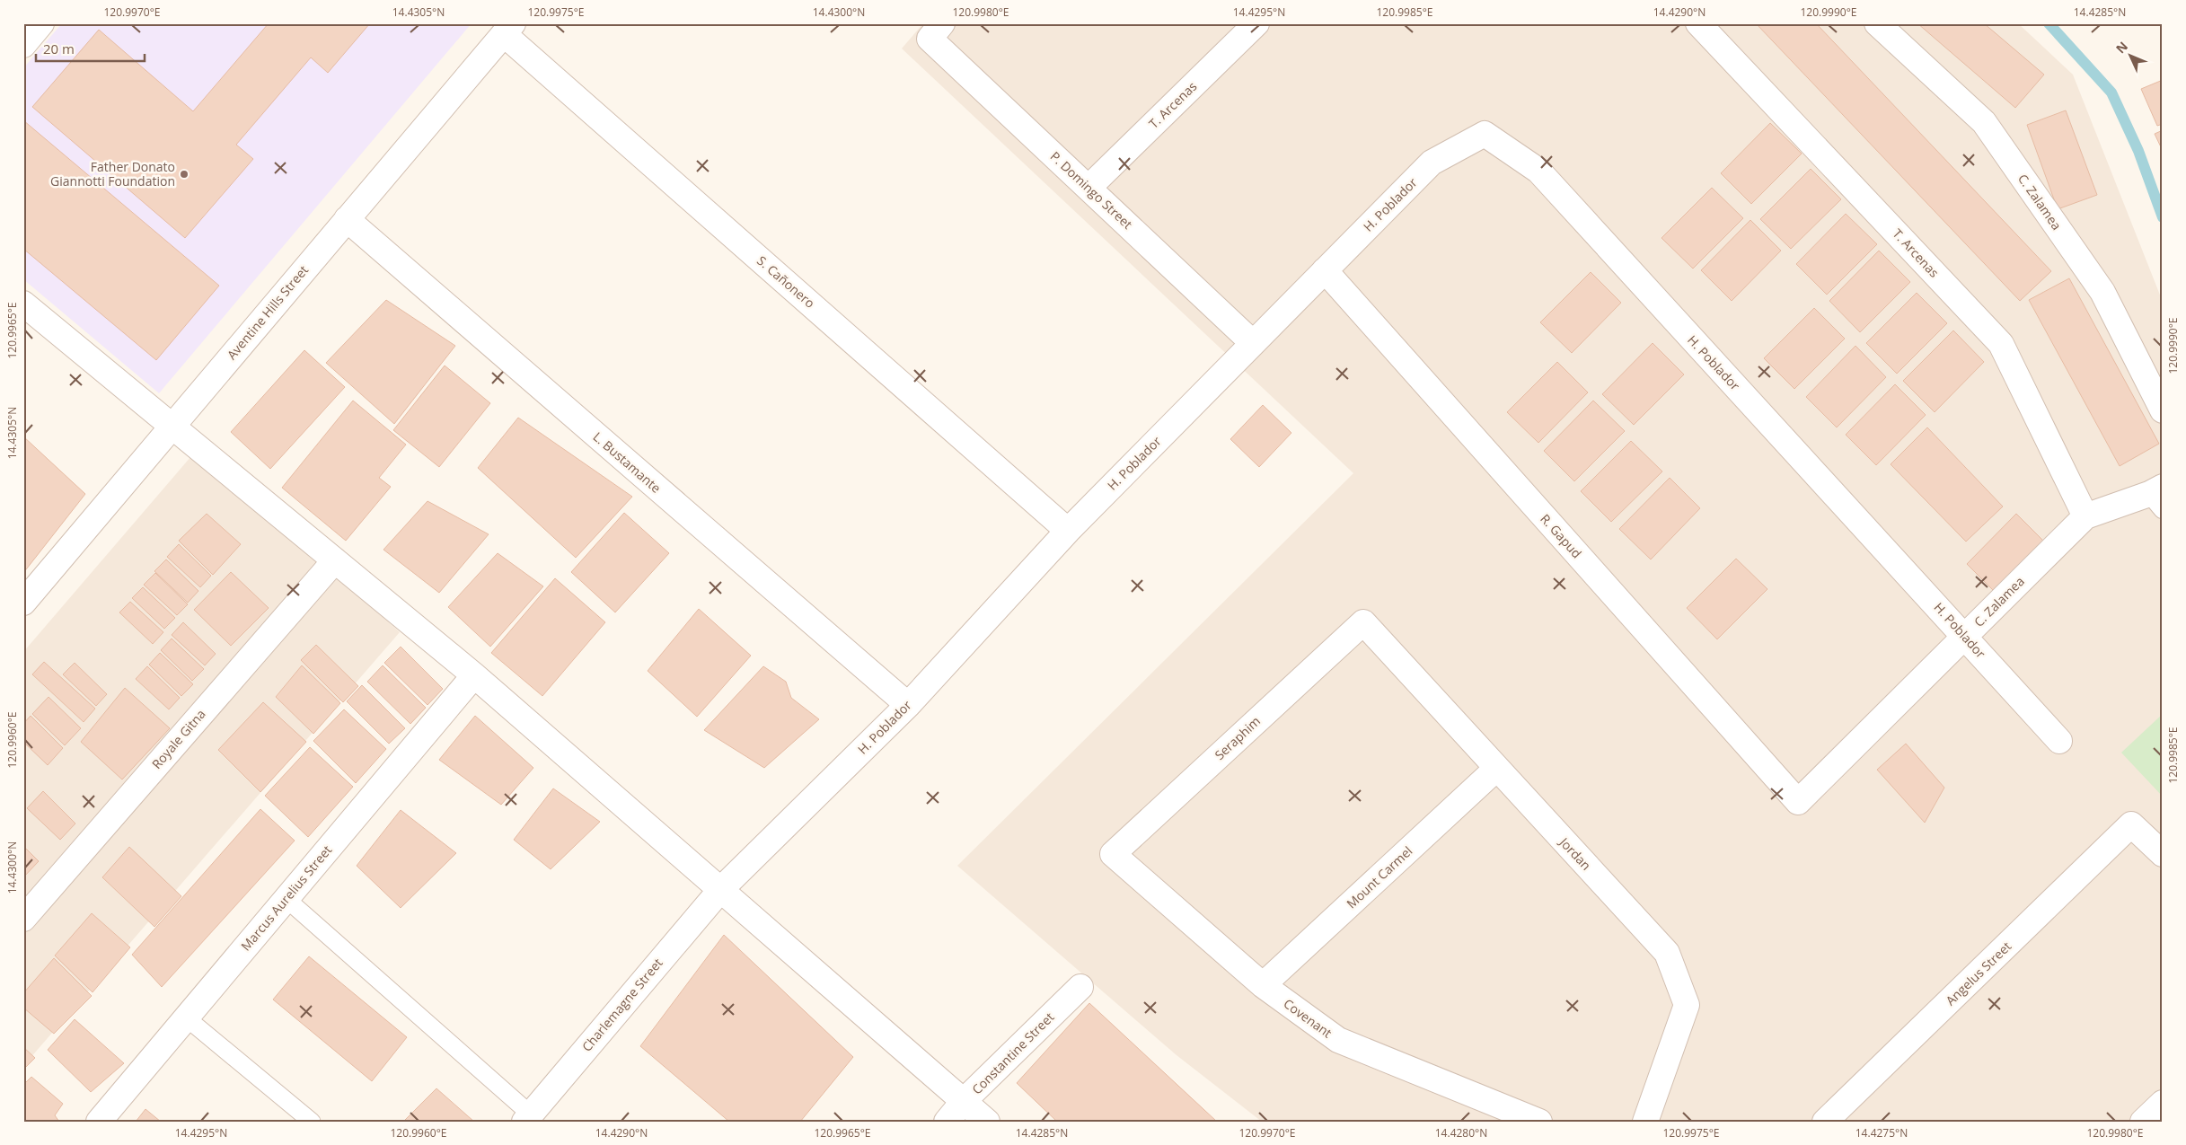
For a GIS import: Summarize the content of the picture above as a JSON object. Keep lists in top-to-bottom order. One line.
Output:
{"streets":{"street":["T. Arcenas","P. Domingo Street","C. Zalamea","H. Poblador","S. Cañonero","Aventine Hills Street","L. Bustamante","R. Gapud","Seraphim","Royale Gitna","Jordan","Mount Carmel","Marcus Aurelius Street","Angelus Street","Charlemagne Street","Covenant","Constantine Street"]},"crossings":[["T. Arcenas","P. Domingo Street"],["T. Arcenas","C. Zalamea"],["P. Domingo Street","H. Poblador"],["C. Zalamea","H. Poblador"],["C. Zalamea","R. Gapud"],["H. Poblador","S. Cañonero"],["H. Poblador","L. Bustamante"],["H. Poblador","R. Gapud"],["H. Poblador","Charlemagne Street"],["S. Cañonero","Aventine Hills Street"],["Aventine Hills Street","L. Bustamante"],["Seraphim","Jordan"],["Seraphim","Covenant"],["Jordan","Mount Carmel"],["Mount Carmel","Covenant"]],"places":["Father Donato Giannotti Foundation"],"scale_bar":"20 m","north":"top left","coordinates":["120.9970°E","14.4305°N","120.9975°E","14.4300°N","120.9980°E","14.4295°N","120.9985°E","14.4290°N","120.9990°E","14.4285°N","120.9965°E","120.9960°E","14.4280°N","14.4275°N"]}
